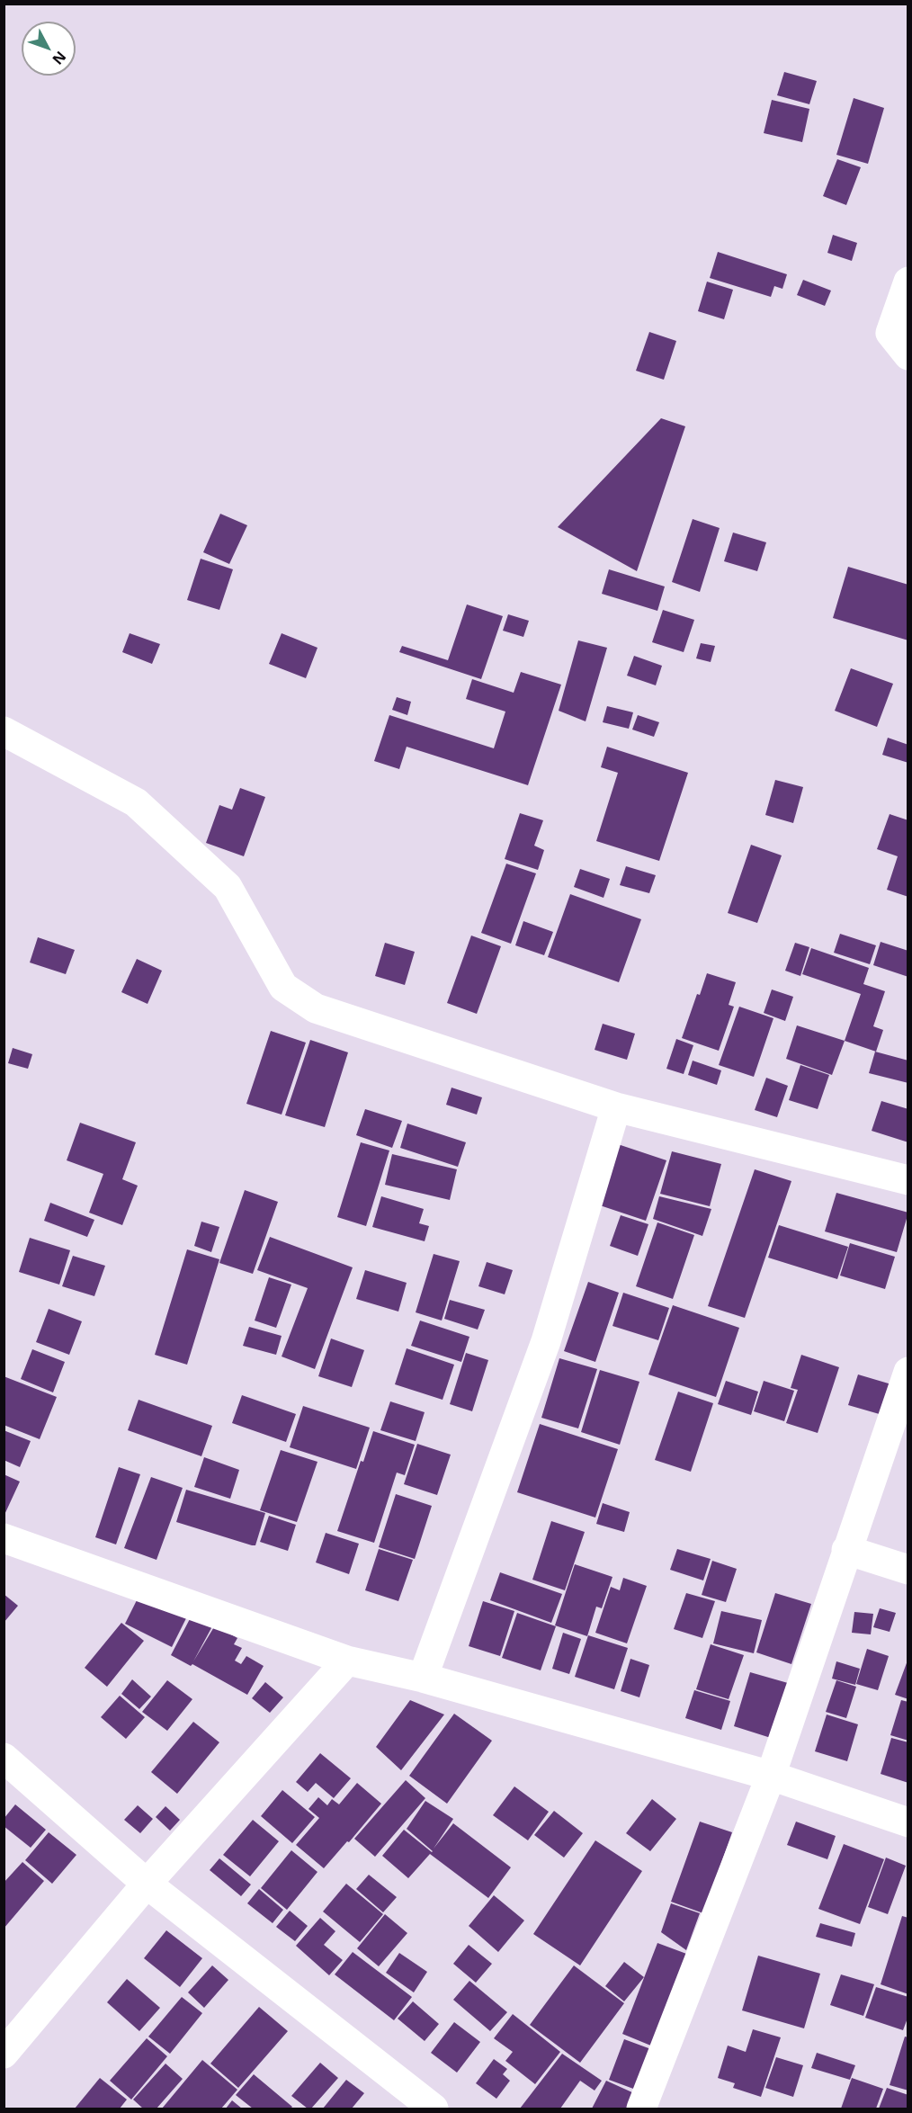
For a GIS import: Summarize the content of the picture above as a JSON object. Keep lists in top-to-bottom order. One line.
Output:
{"north":"bottom right"}
